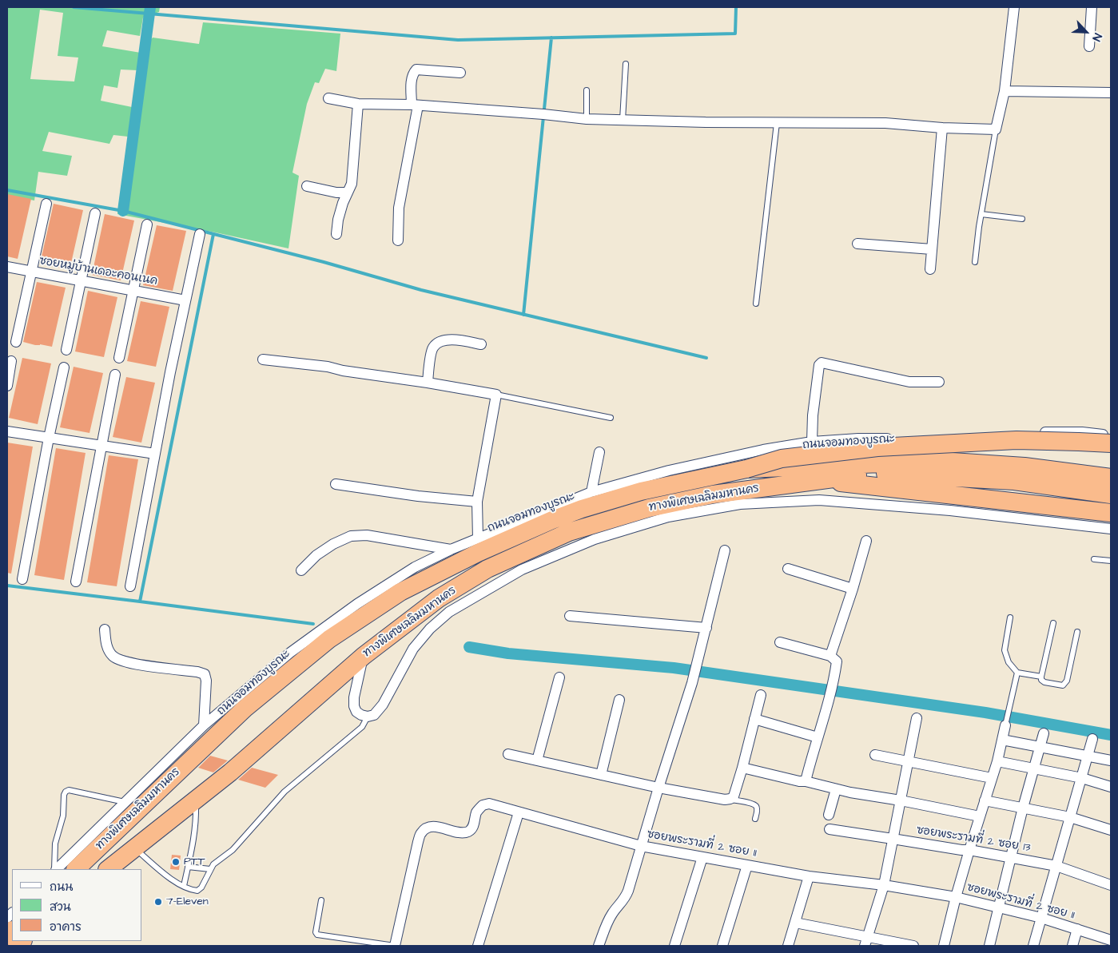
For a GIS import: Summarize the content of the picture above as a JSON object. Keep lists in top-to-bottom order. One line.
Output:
{"streets":{"highway":["ทางพิเศษเฉลิมมหานคร"],"street":["ซอยหมู่บ้านเดอะคอนเนค","ถนนจอมทองบูรณะ","ซอยพระรามที่ 2 ซอย 13","ซอยพระรามที่ 2 ซอย 11"]},"places":["PTT","7-Eleven"],"legend":["ถนน","สวน","อาคาร"],"north":"bottom right"}
